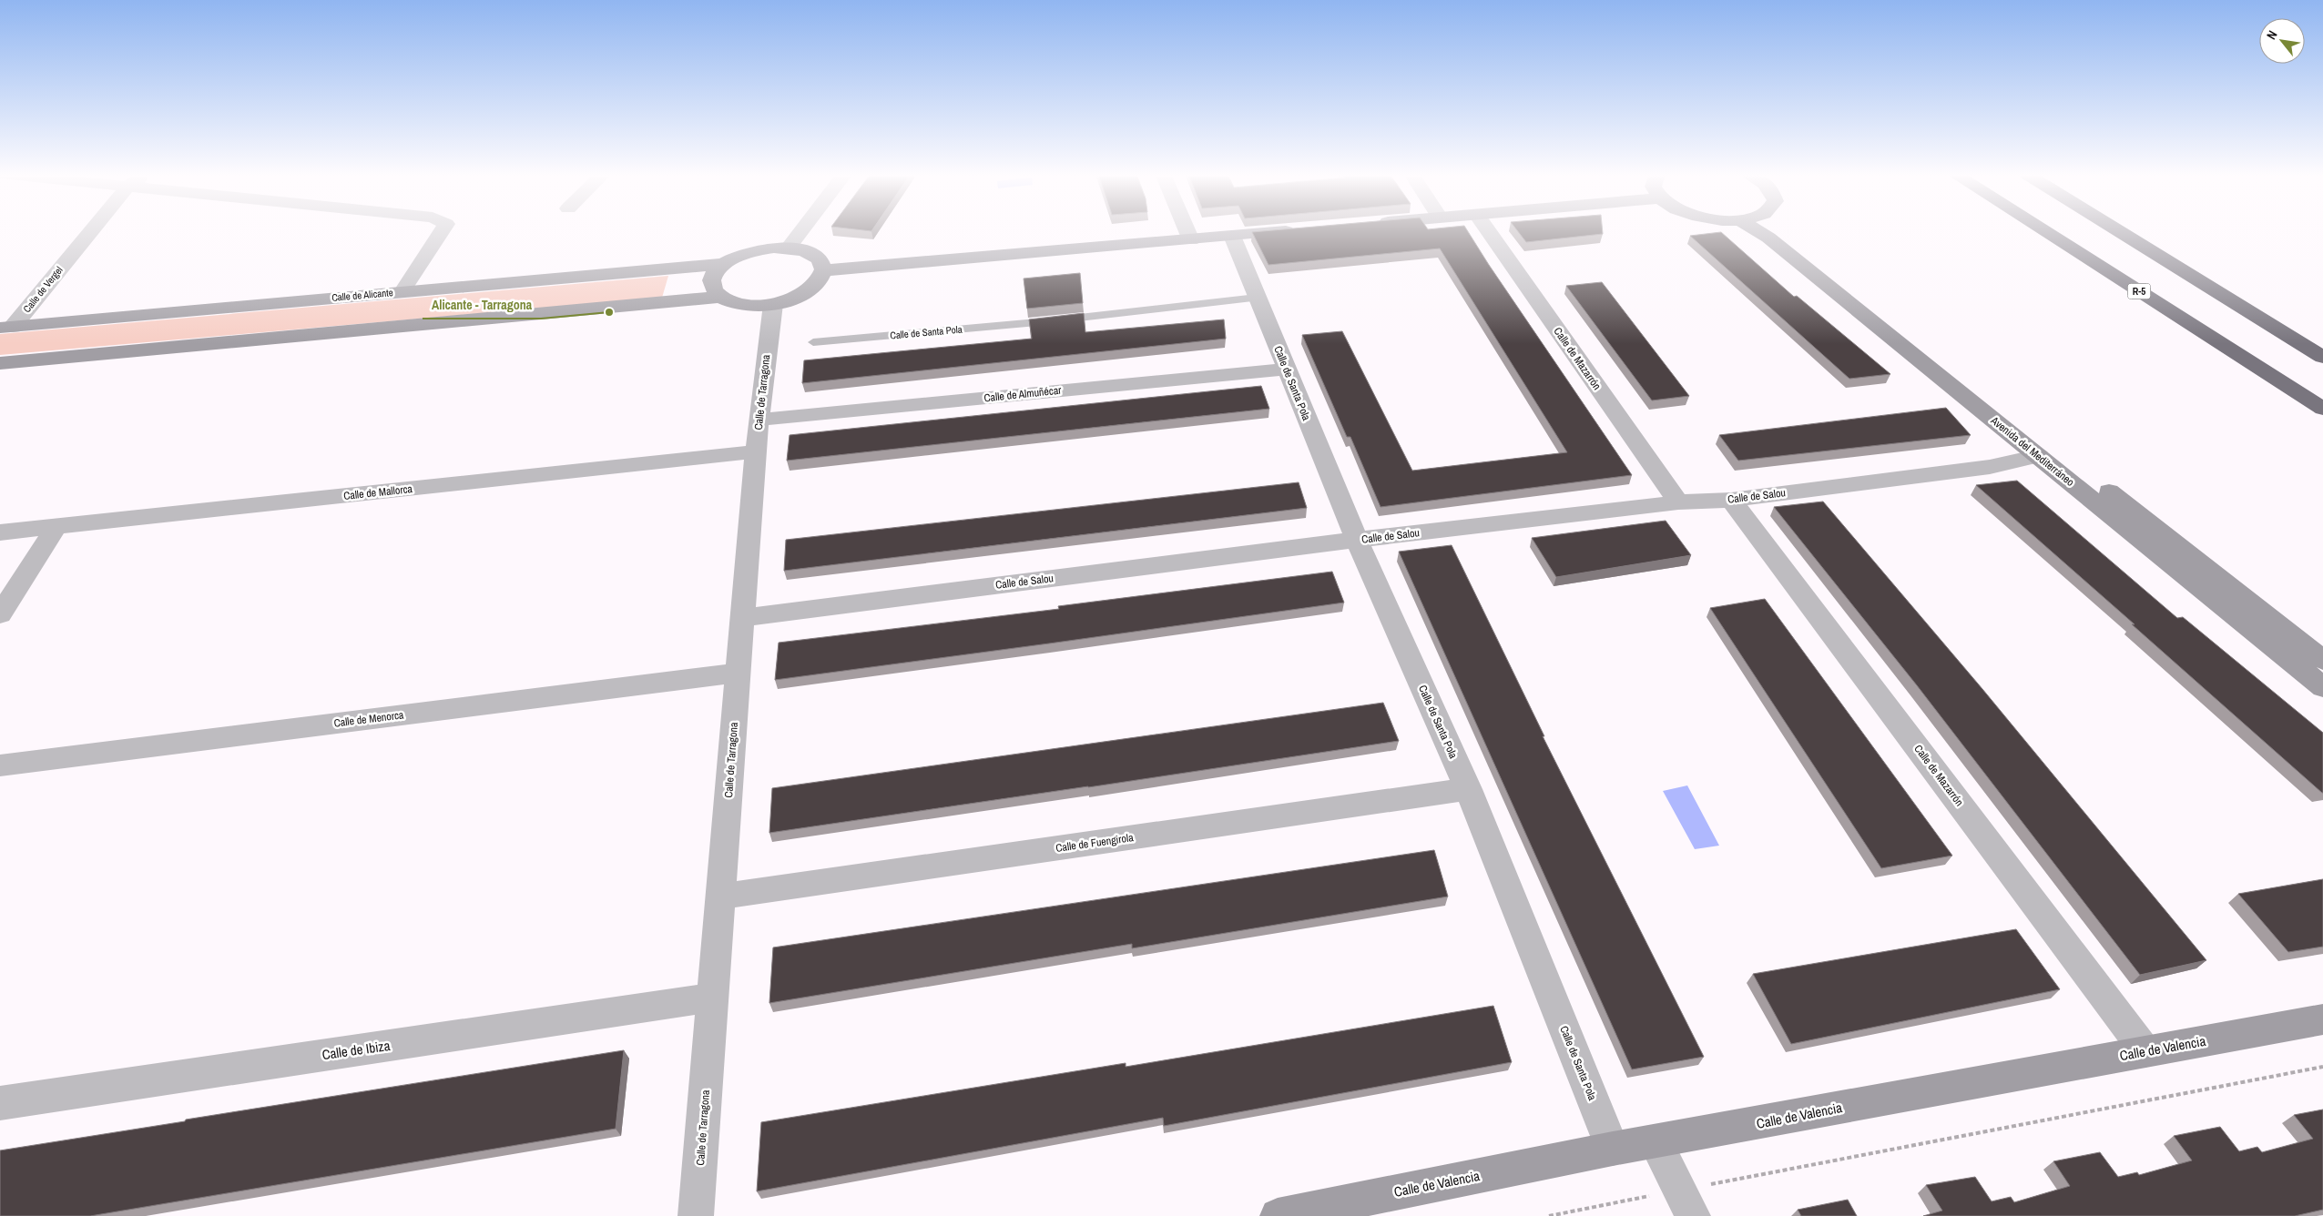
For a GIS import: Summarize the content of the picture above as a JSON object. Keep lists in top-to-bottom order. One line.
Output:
{"streets":{"highway":["R-5"],"street":["Calle de Vergel","Calle de Alicante","Calle de Santa Pola","Calle de Mazarrón","Calle de Tarragona","Calle de Almuñécar","Avenida del Mediterráneo","Calle de Mallorca","Calle de Salou","Calle de Menorca","Calle de Fuengirola","Calle de Valencia","Calle de Ibiza"]},"crossings":[["Calle de Vergel","Calle de Alicante"],["Calle de Santa Pola","Calle de Almuñécar"],["Calle de Santa Pola","Calle de Salou"],["Calle de Santa Pola","Calle de Fuengirola"],["Calle de Santa Pola","Calle de Valencia"],["Calle de Mazarrón","Calle de Salou"],["Calle de Mazarrón","Calle de Valencia"],["Calle de Tarragona","Calle de Almuñécar"],["Calle de Tarragona","Calle de Mallorca"],["Calle de Tarragona","Calle de Salou"],["Calle de Tarragona","Calle de Menorca"],["Calle de Tarragona","Calle de Fuengirola"],["Calle de Tarragona","Calle de Ibiza"],["Avenida del Mediterráneo","Calle de Salou"]],"places":["Alicante - Tarragona"],"north":"top left"}
